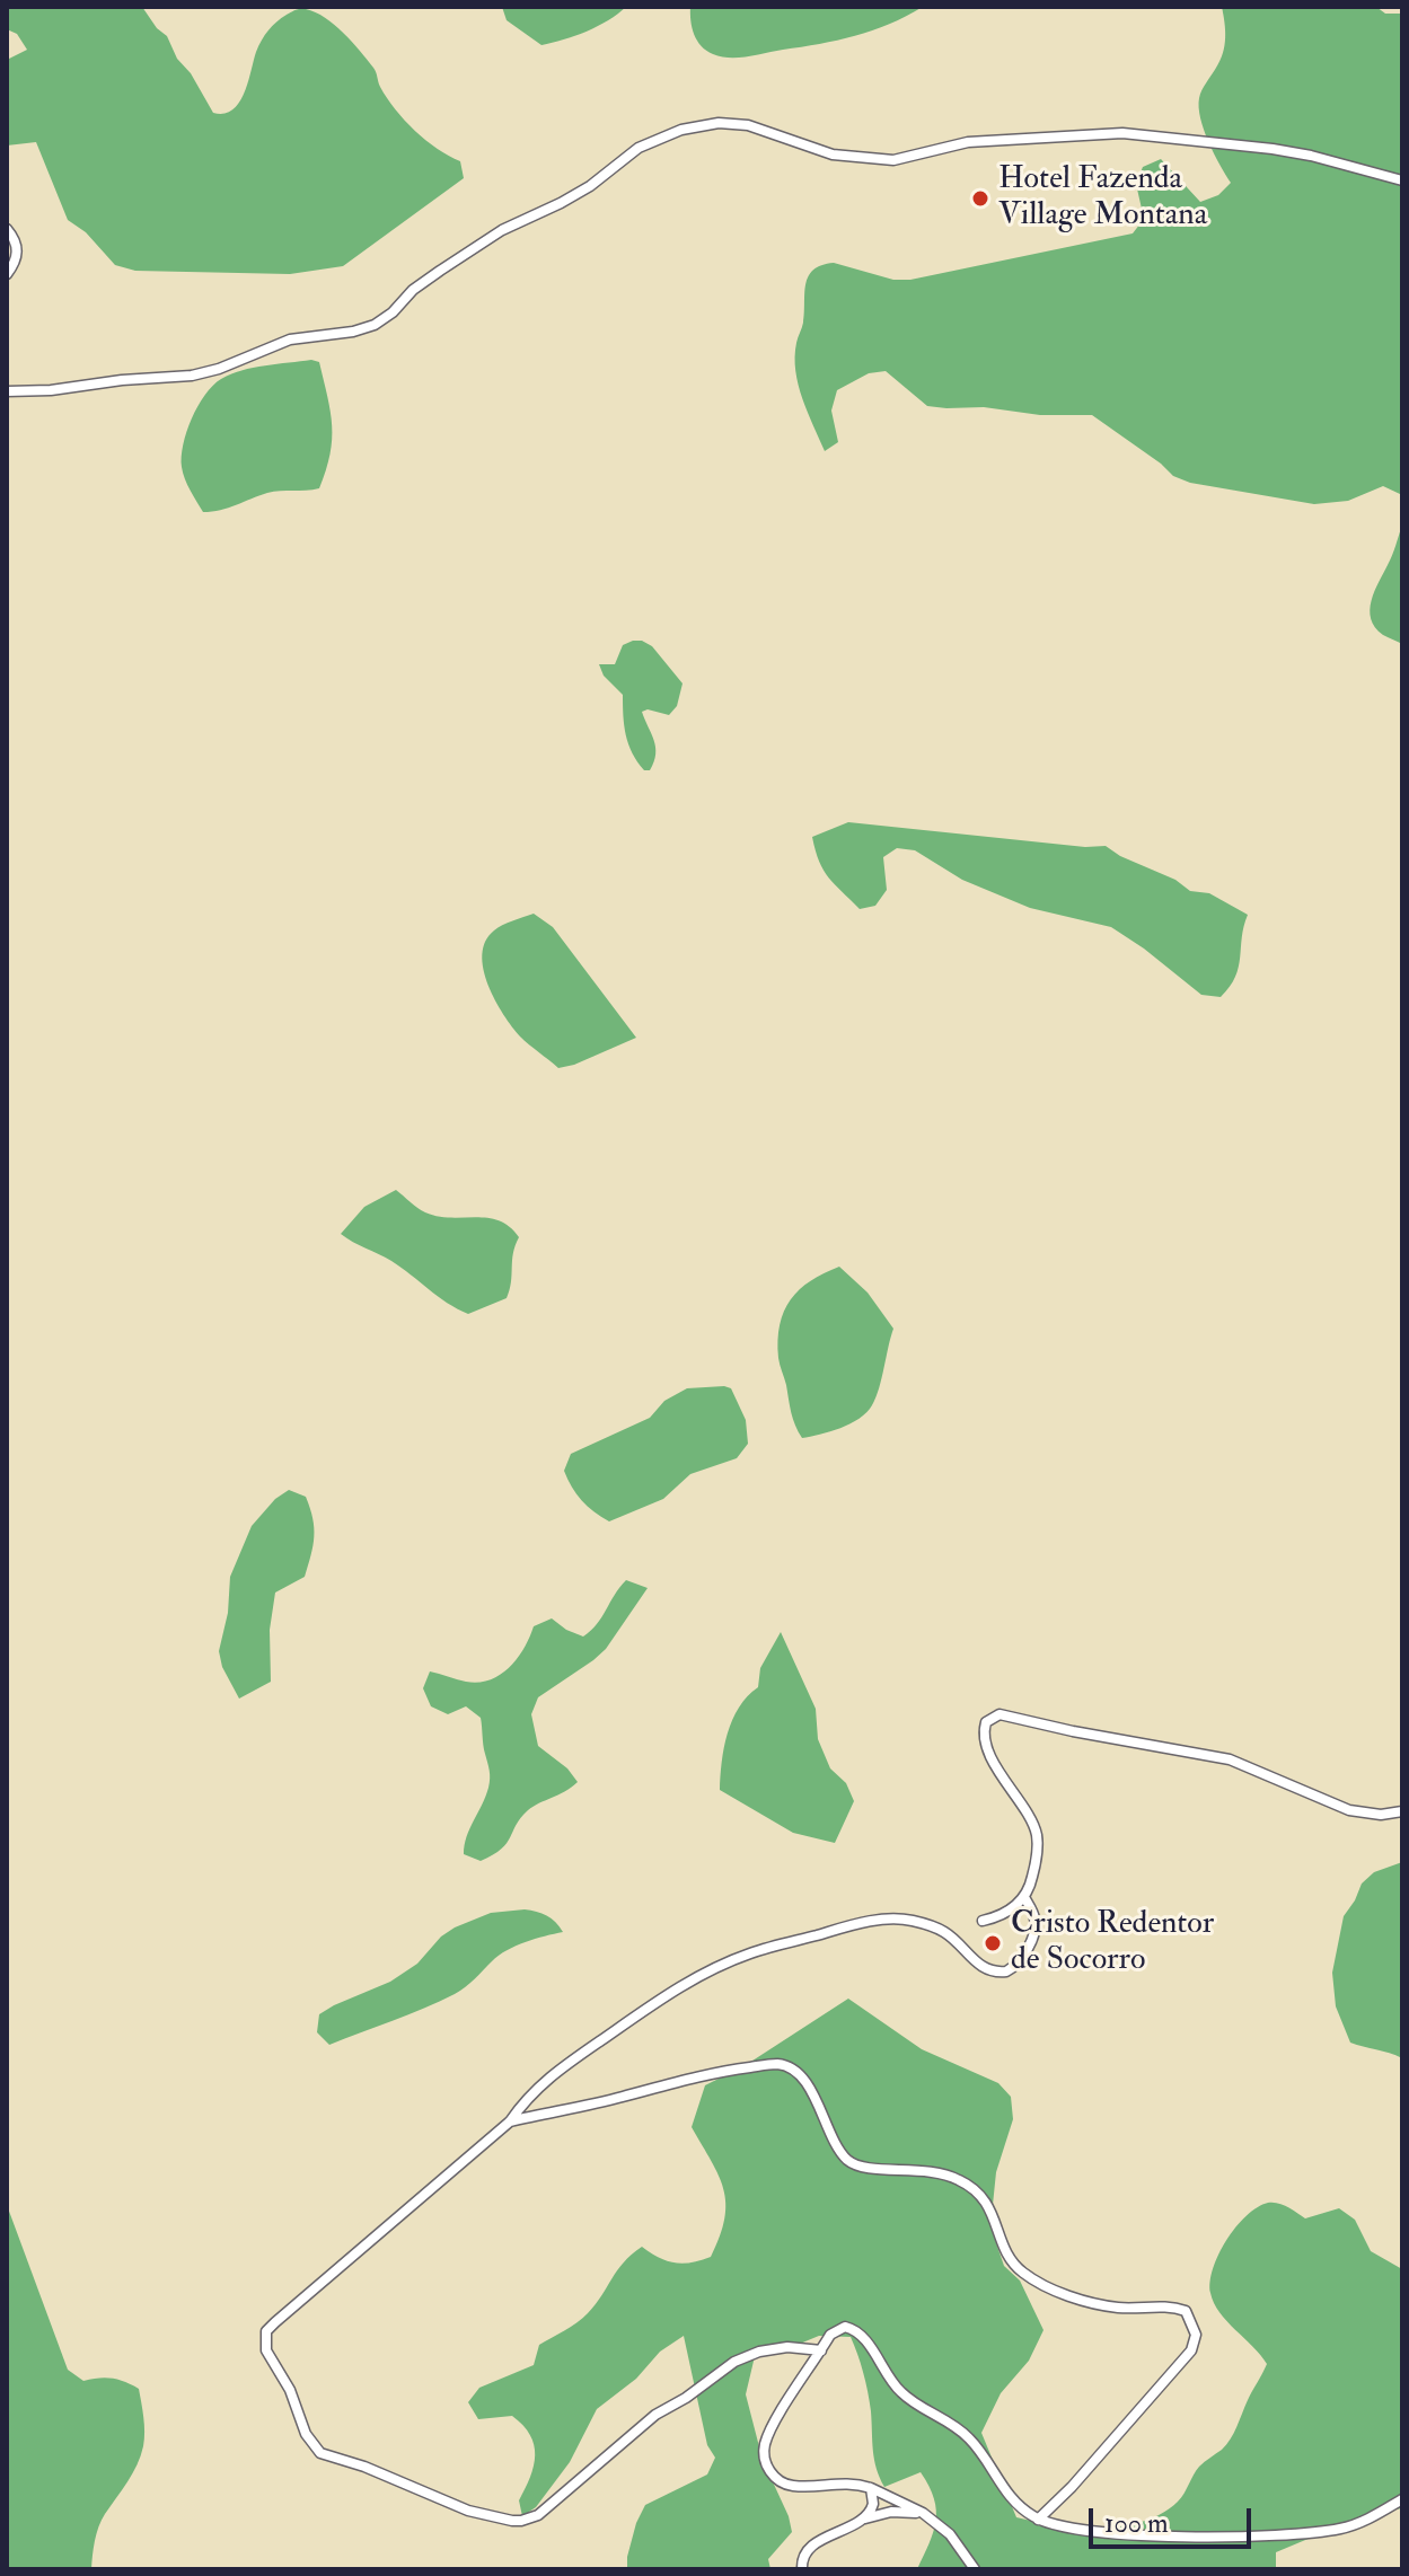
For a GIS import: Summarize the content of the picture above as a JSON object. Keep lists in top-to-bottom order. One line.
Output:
{"places":["Hotel Fazenda Village Montana","Cristo Redentor de Socorro"],"scale_bar":"100 m"}
